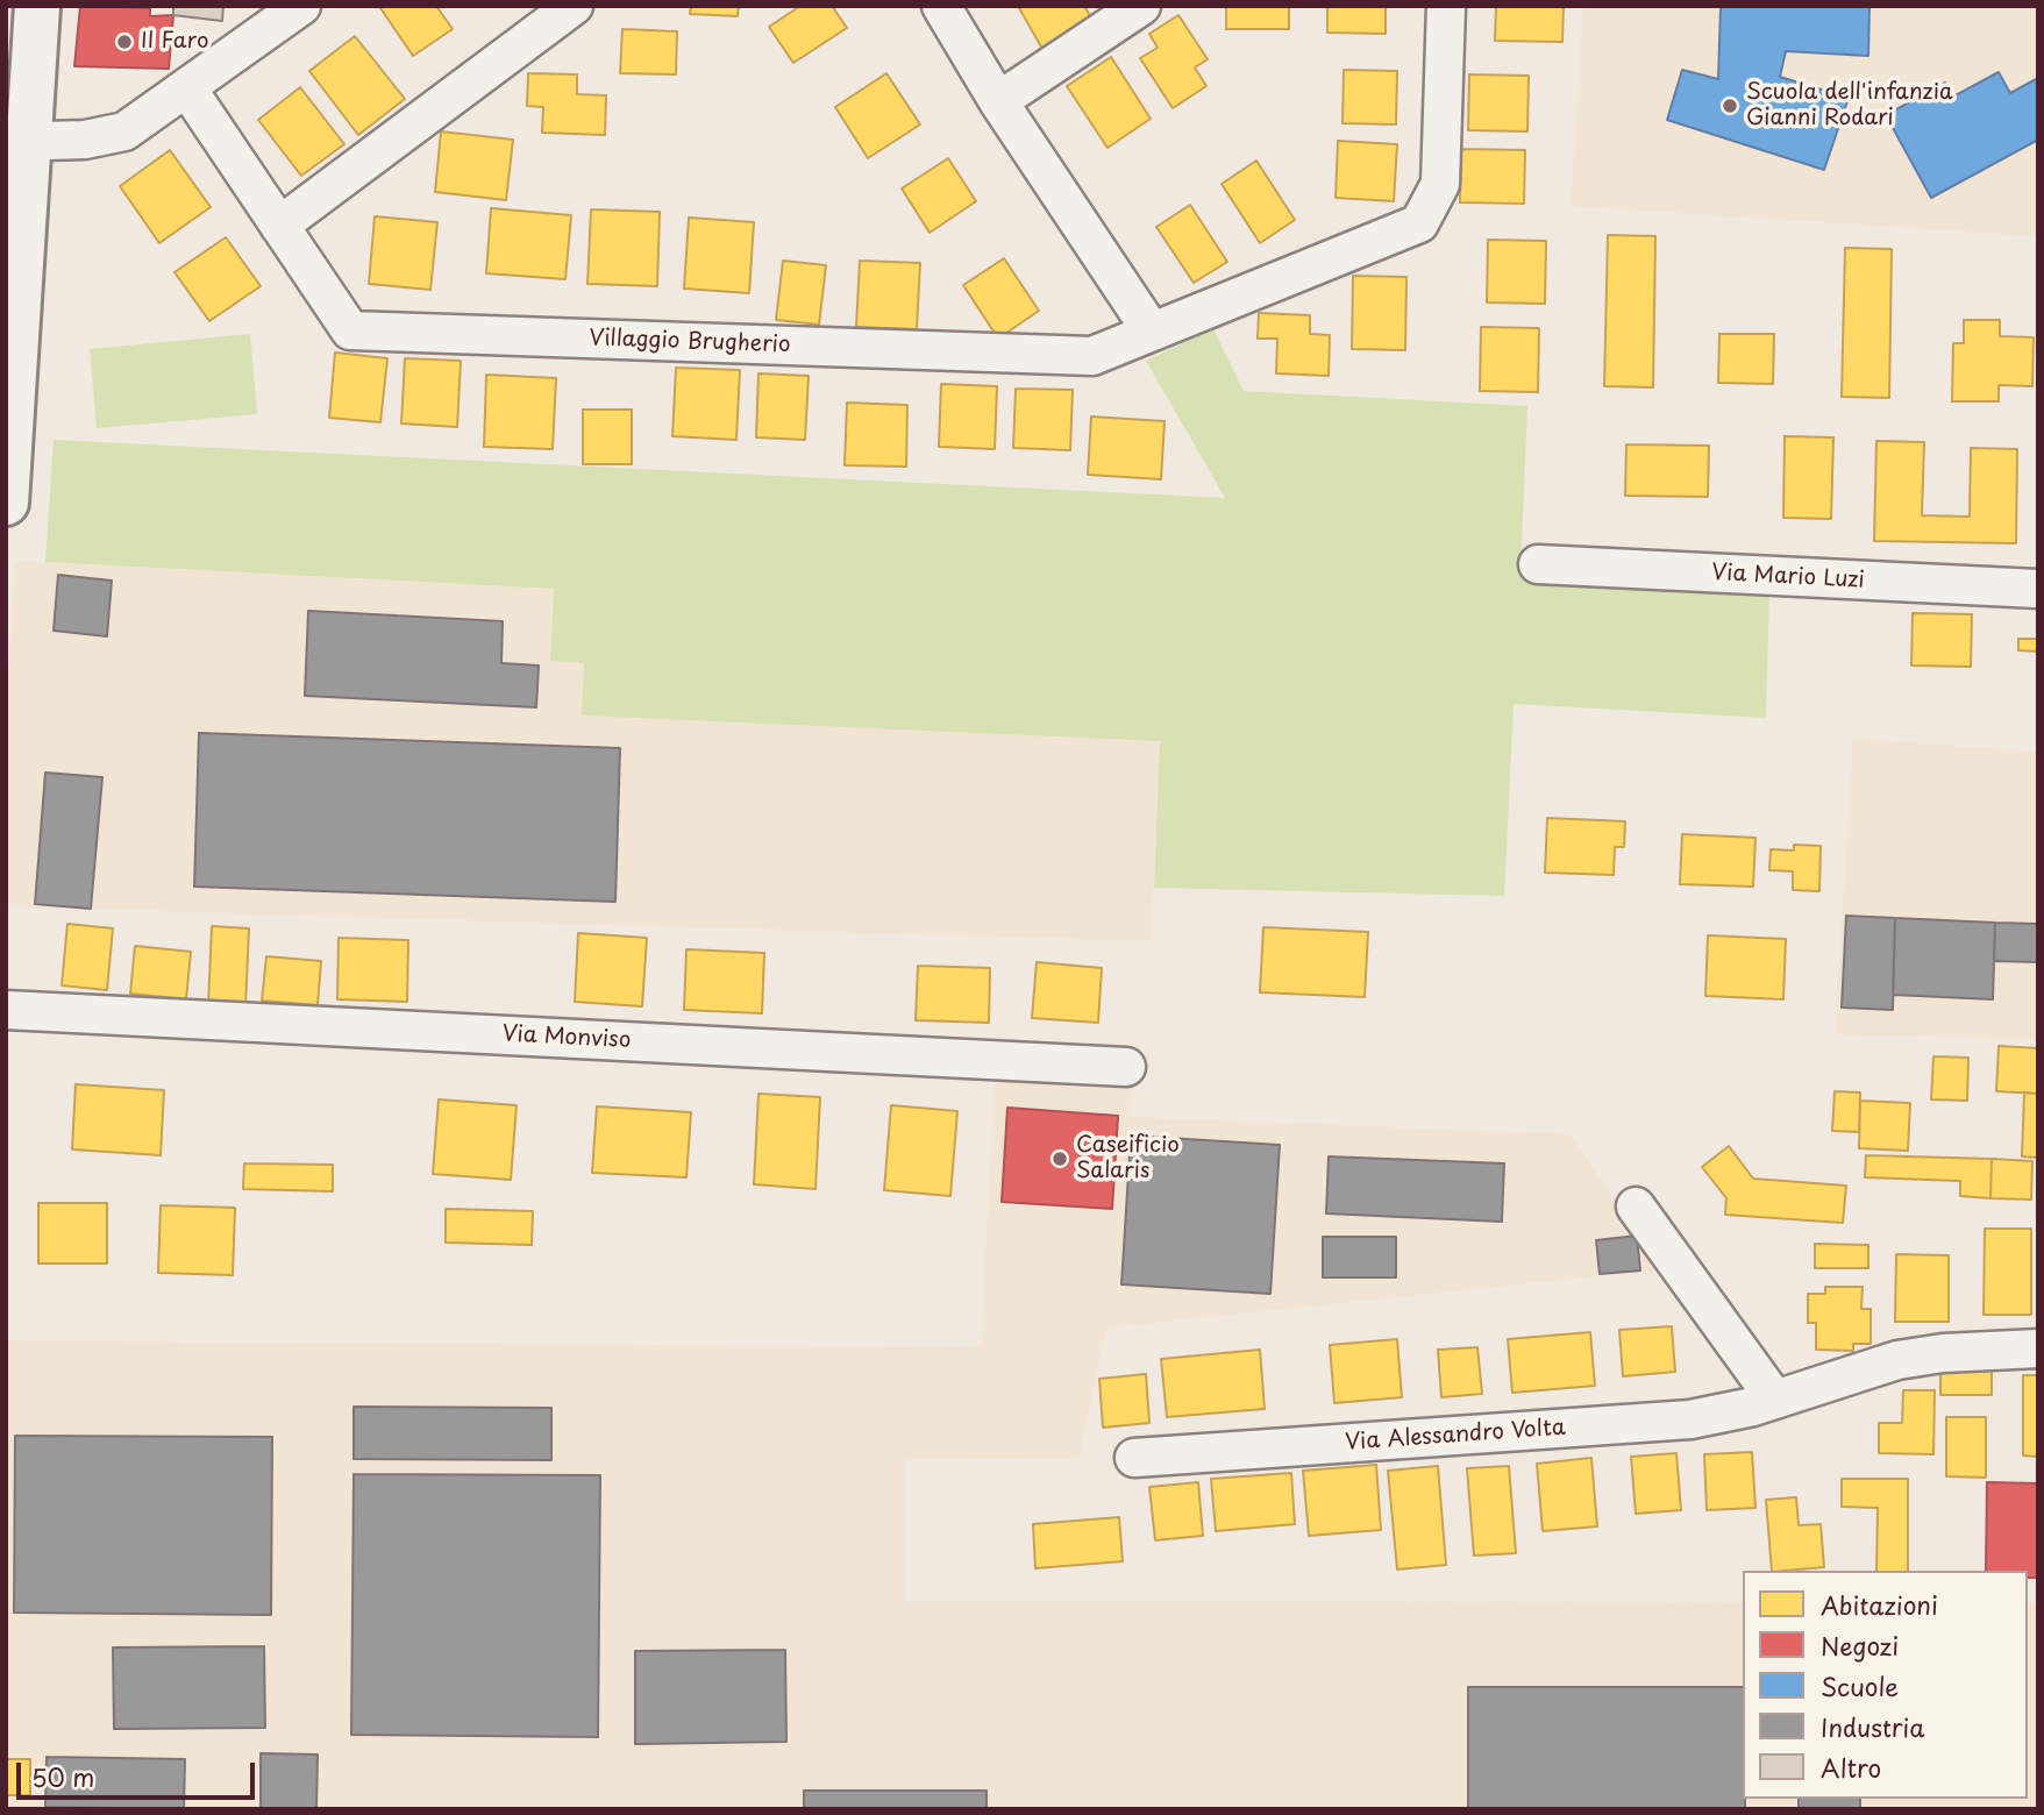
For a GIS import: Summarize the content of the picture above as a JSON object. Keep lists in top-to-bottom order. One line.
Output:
{"streets":{"street":["Villaggio Brugherio","Via Mario Luzi","Via Monviso","Via Alessandro Volta"]},"places":["Il Faro","Scuola dell'infanzia Gianni Rodari","Caseificio Salaris"],"legend":["Abitazioni","Negozi","Scuole","Industria","Altro"],"scale_bar":"50 m"}
